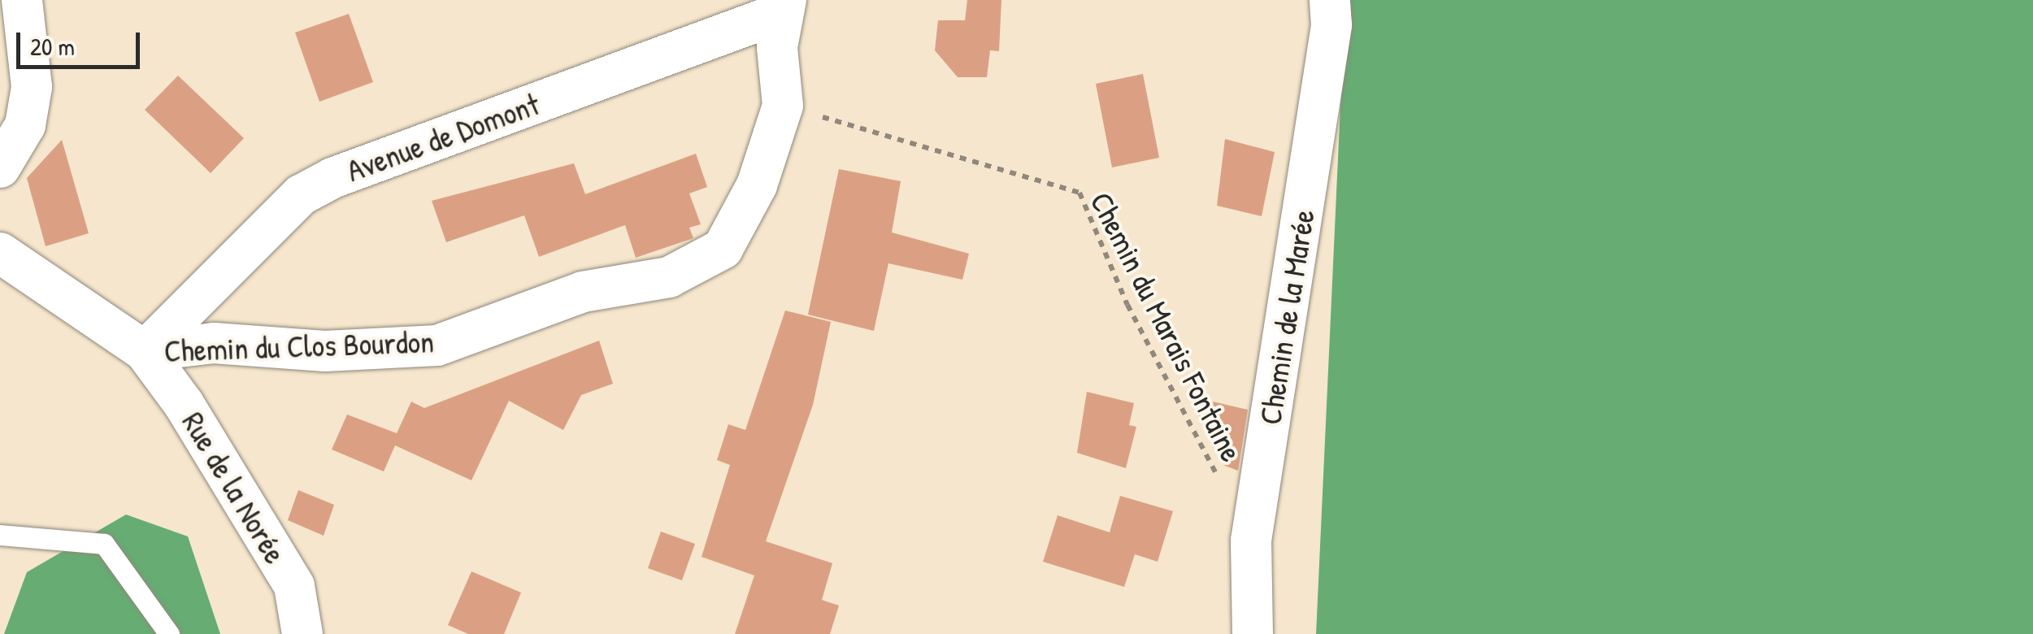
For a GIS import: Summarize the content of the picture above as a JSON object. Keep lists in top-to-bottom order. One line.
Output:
{"streets":{"street":["Avenue de Domont","Chemin de la Marée","Chemin du Clos Bourdon","Rue de la Norée"],"path":["Chemin du Marais Fontaine"]},"crossings":[["Avenue de Domont","Chemin du Clos Bourdon"],["Avenue de Domont","Rue de la Norée"],["Chemin de la Marée","Chemin du Marais Fontaine"],["Chemin du Marais Fontaine","Chemin du Clos Bourdon"],["Chemin du Clos Bourdon","Rue de la Norée"]],"scale_bar":"20 m"}
